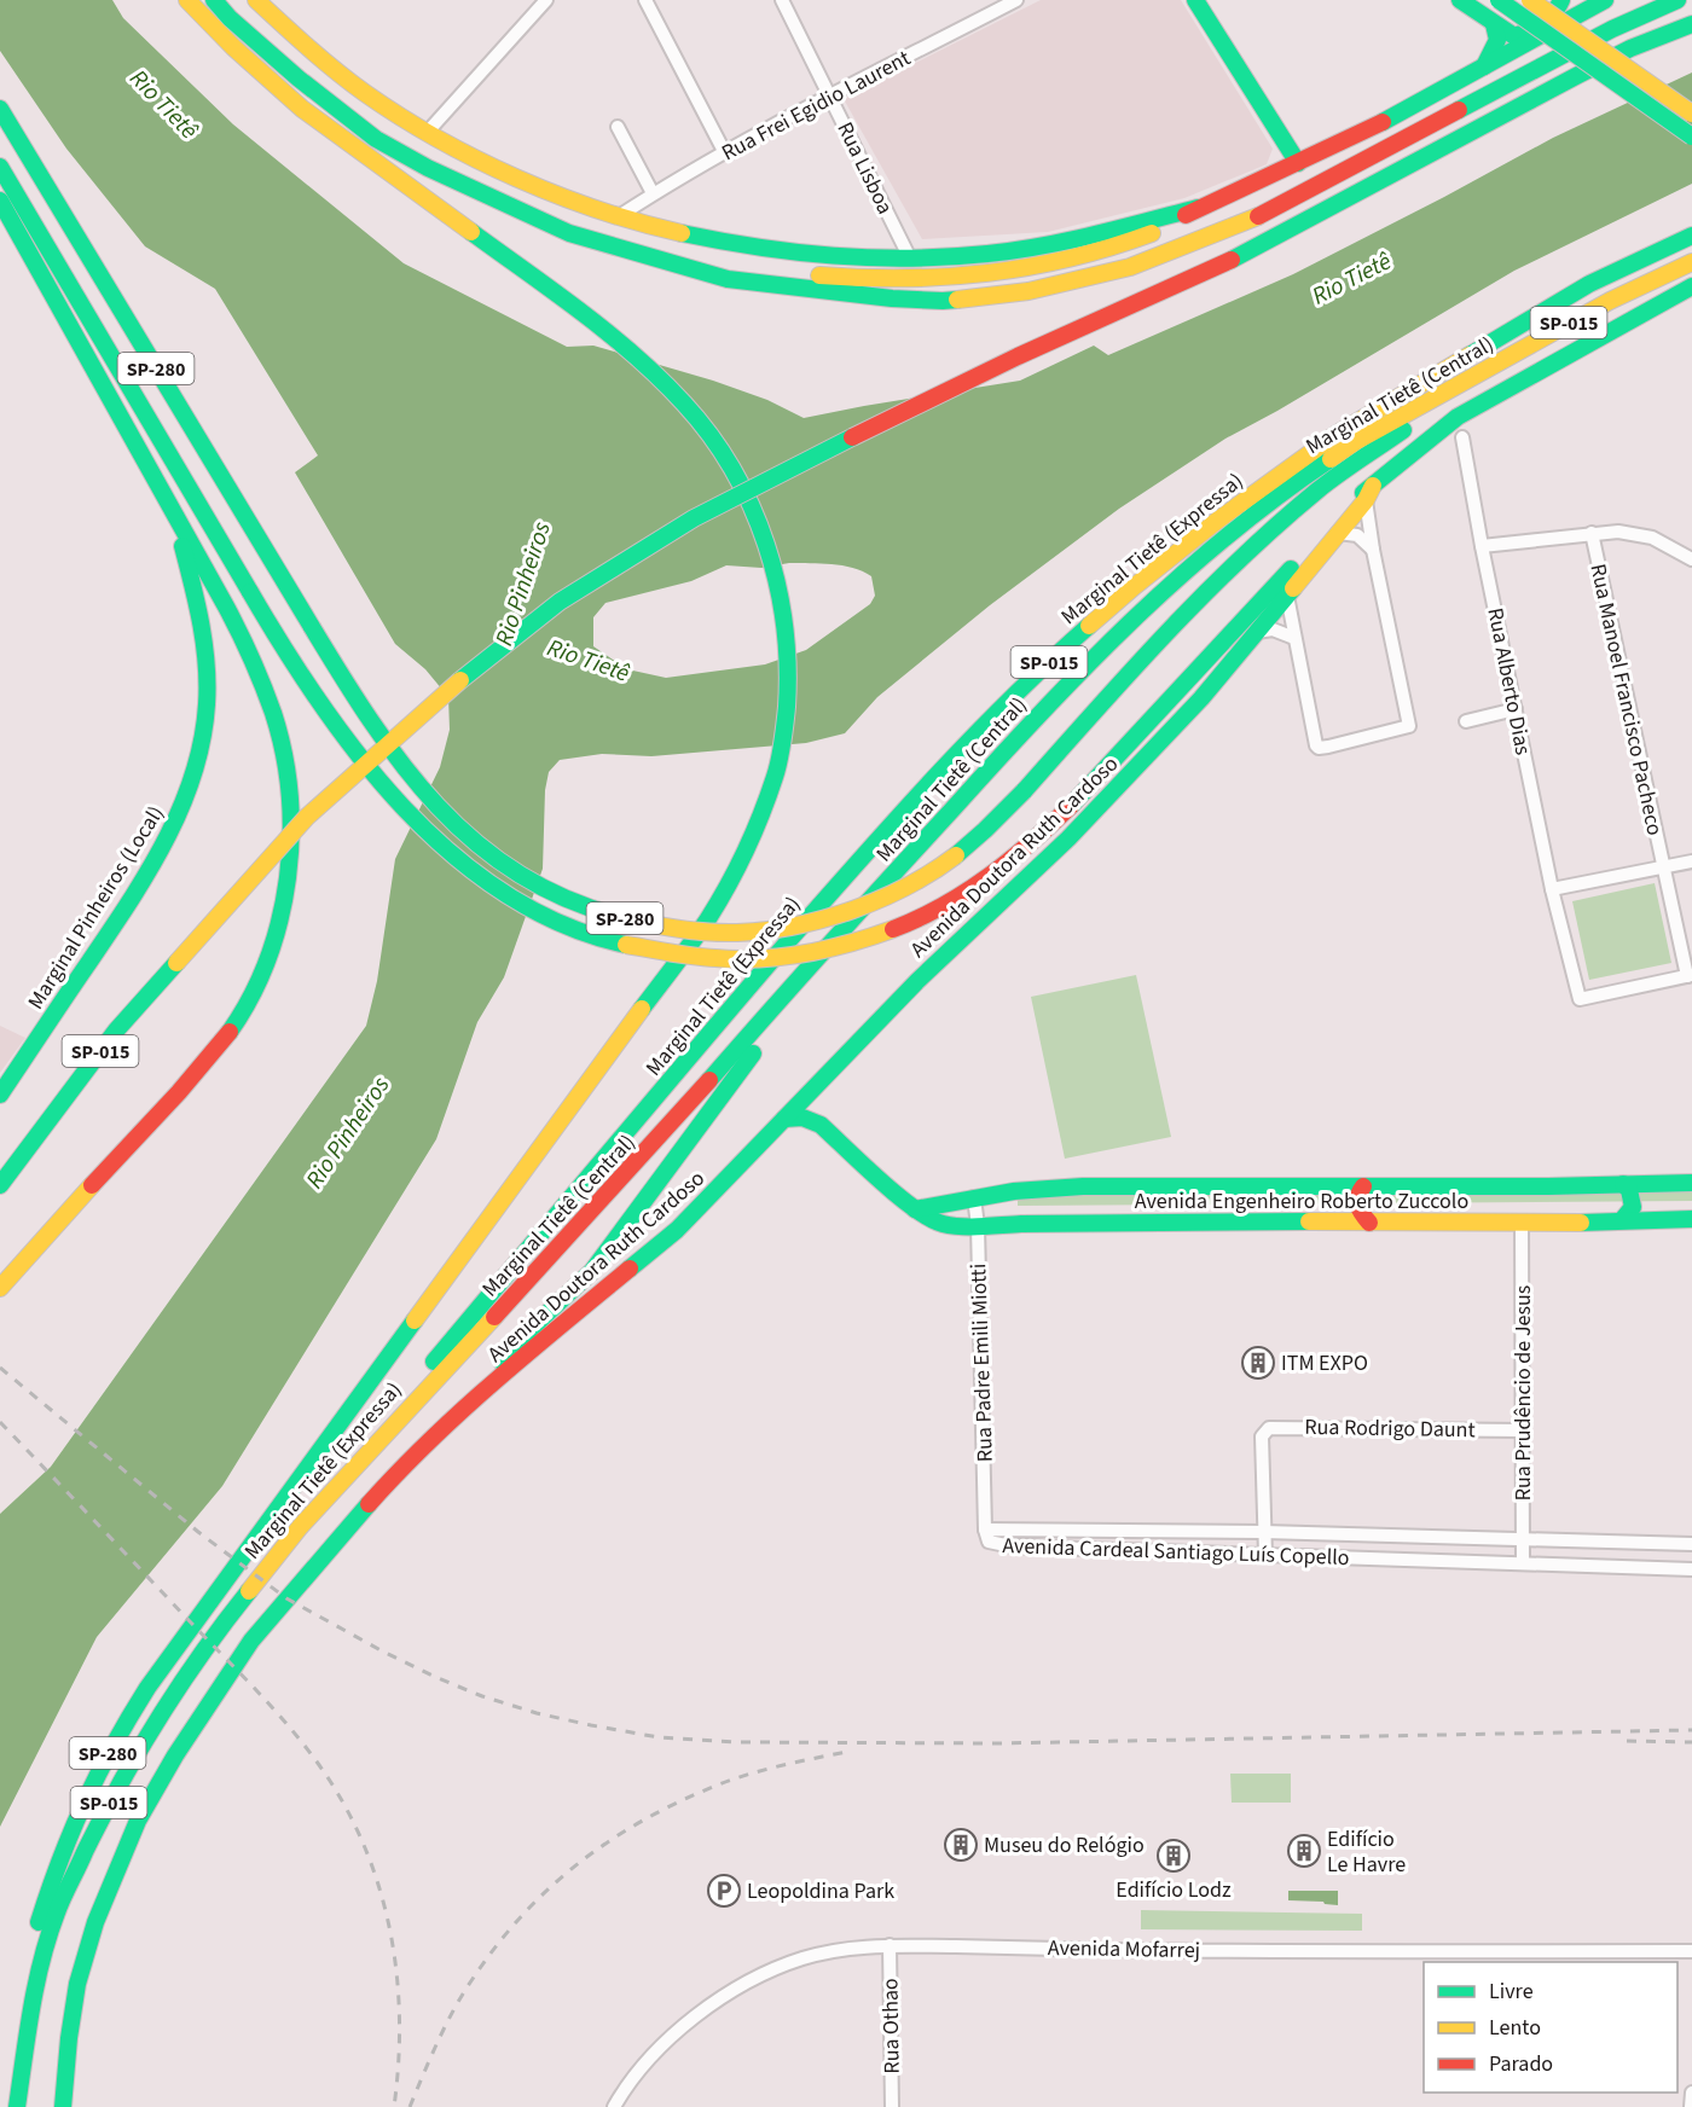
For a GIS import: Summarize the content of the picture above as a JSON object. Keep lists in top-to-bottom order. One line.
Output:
{"streets":{"main road":["SP-015","SP-280","Marginal Tietê (Central)","Marginal Tietê (Expressa)","Avenida Doutora Ruth Cardoso","Marginal Pinheiros (Local)","Avenida Engenheiro Roberto Zuccolo"],"street":["Rua Frei Egidio Laurent","Rua Lisboa","Rua Alberto Dias","Rua Manoel Francisco Pacheco","Rua Padre Emili Miotti","Rua Prudêncio de Jesus","Rua Rodrigo Daunt","Avenida Cardeal Santiago Luís Copello","Avenida Mofarrej","Rua Othao"]},"crossings":[["Rua Frei Egidio Laurent","Rua Lisboa"],["SP-015","SP-280"],["SP-015","Marginal Tietê (Central)"],["SP-015","Marginal Tietê (Expressa)"],["SP-280","Marginal Tietê (Expressa)"],["Marginal Tietê (Central)","Marginal Tietê (Expressa)"],["Rua Alberto Dias","Rua Manoel Francisco Pacheco"],["Avenida Doutora Ruth Cardoso","Avenida Engenheiro Roberto Zuccolo"],["Avenida Engenheiro Roberto Zuccolo","Rua Padre Emili Miotti"],["Avenida Engenheiro Roberto Zuccolo","Rua Prudêncio de Jesus"],["Rua Padre Emili Miotti","Avenida Cardeal Santiago Luís Copello"],["Rua Prudêncio de Jesus","Rua Rodrigo Daunt"],["Rua Prudêncio de Jesus","Avenida Cardeal Santiago Luís Copello"],["Rua Rodrigo Daunt","Avenida Cardeal Santiago Luís Copello"],["Avenida Mofarrej","Rua Othao"]],"water":["Rio Tietê","Rio Pinheiros"],"places":{"building":["ITM EXPO","Museu do Relógio","Edifício Le Havre","Edifício Lodz"],"parking":["Leopoldina Park"]},"legend":["Livre","Lento","Parado"]}
